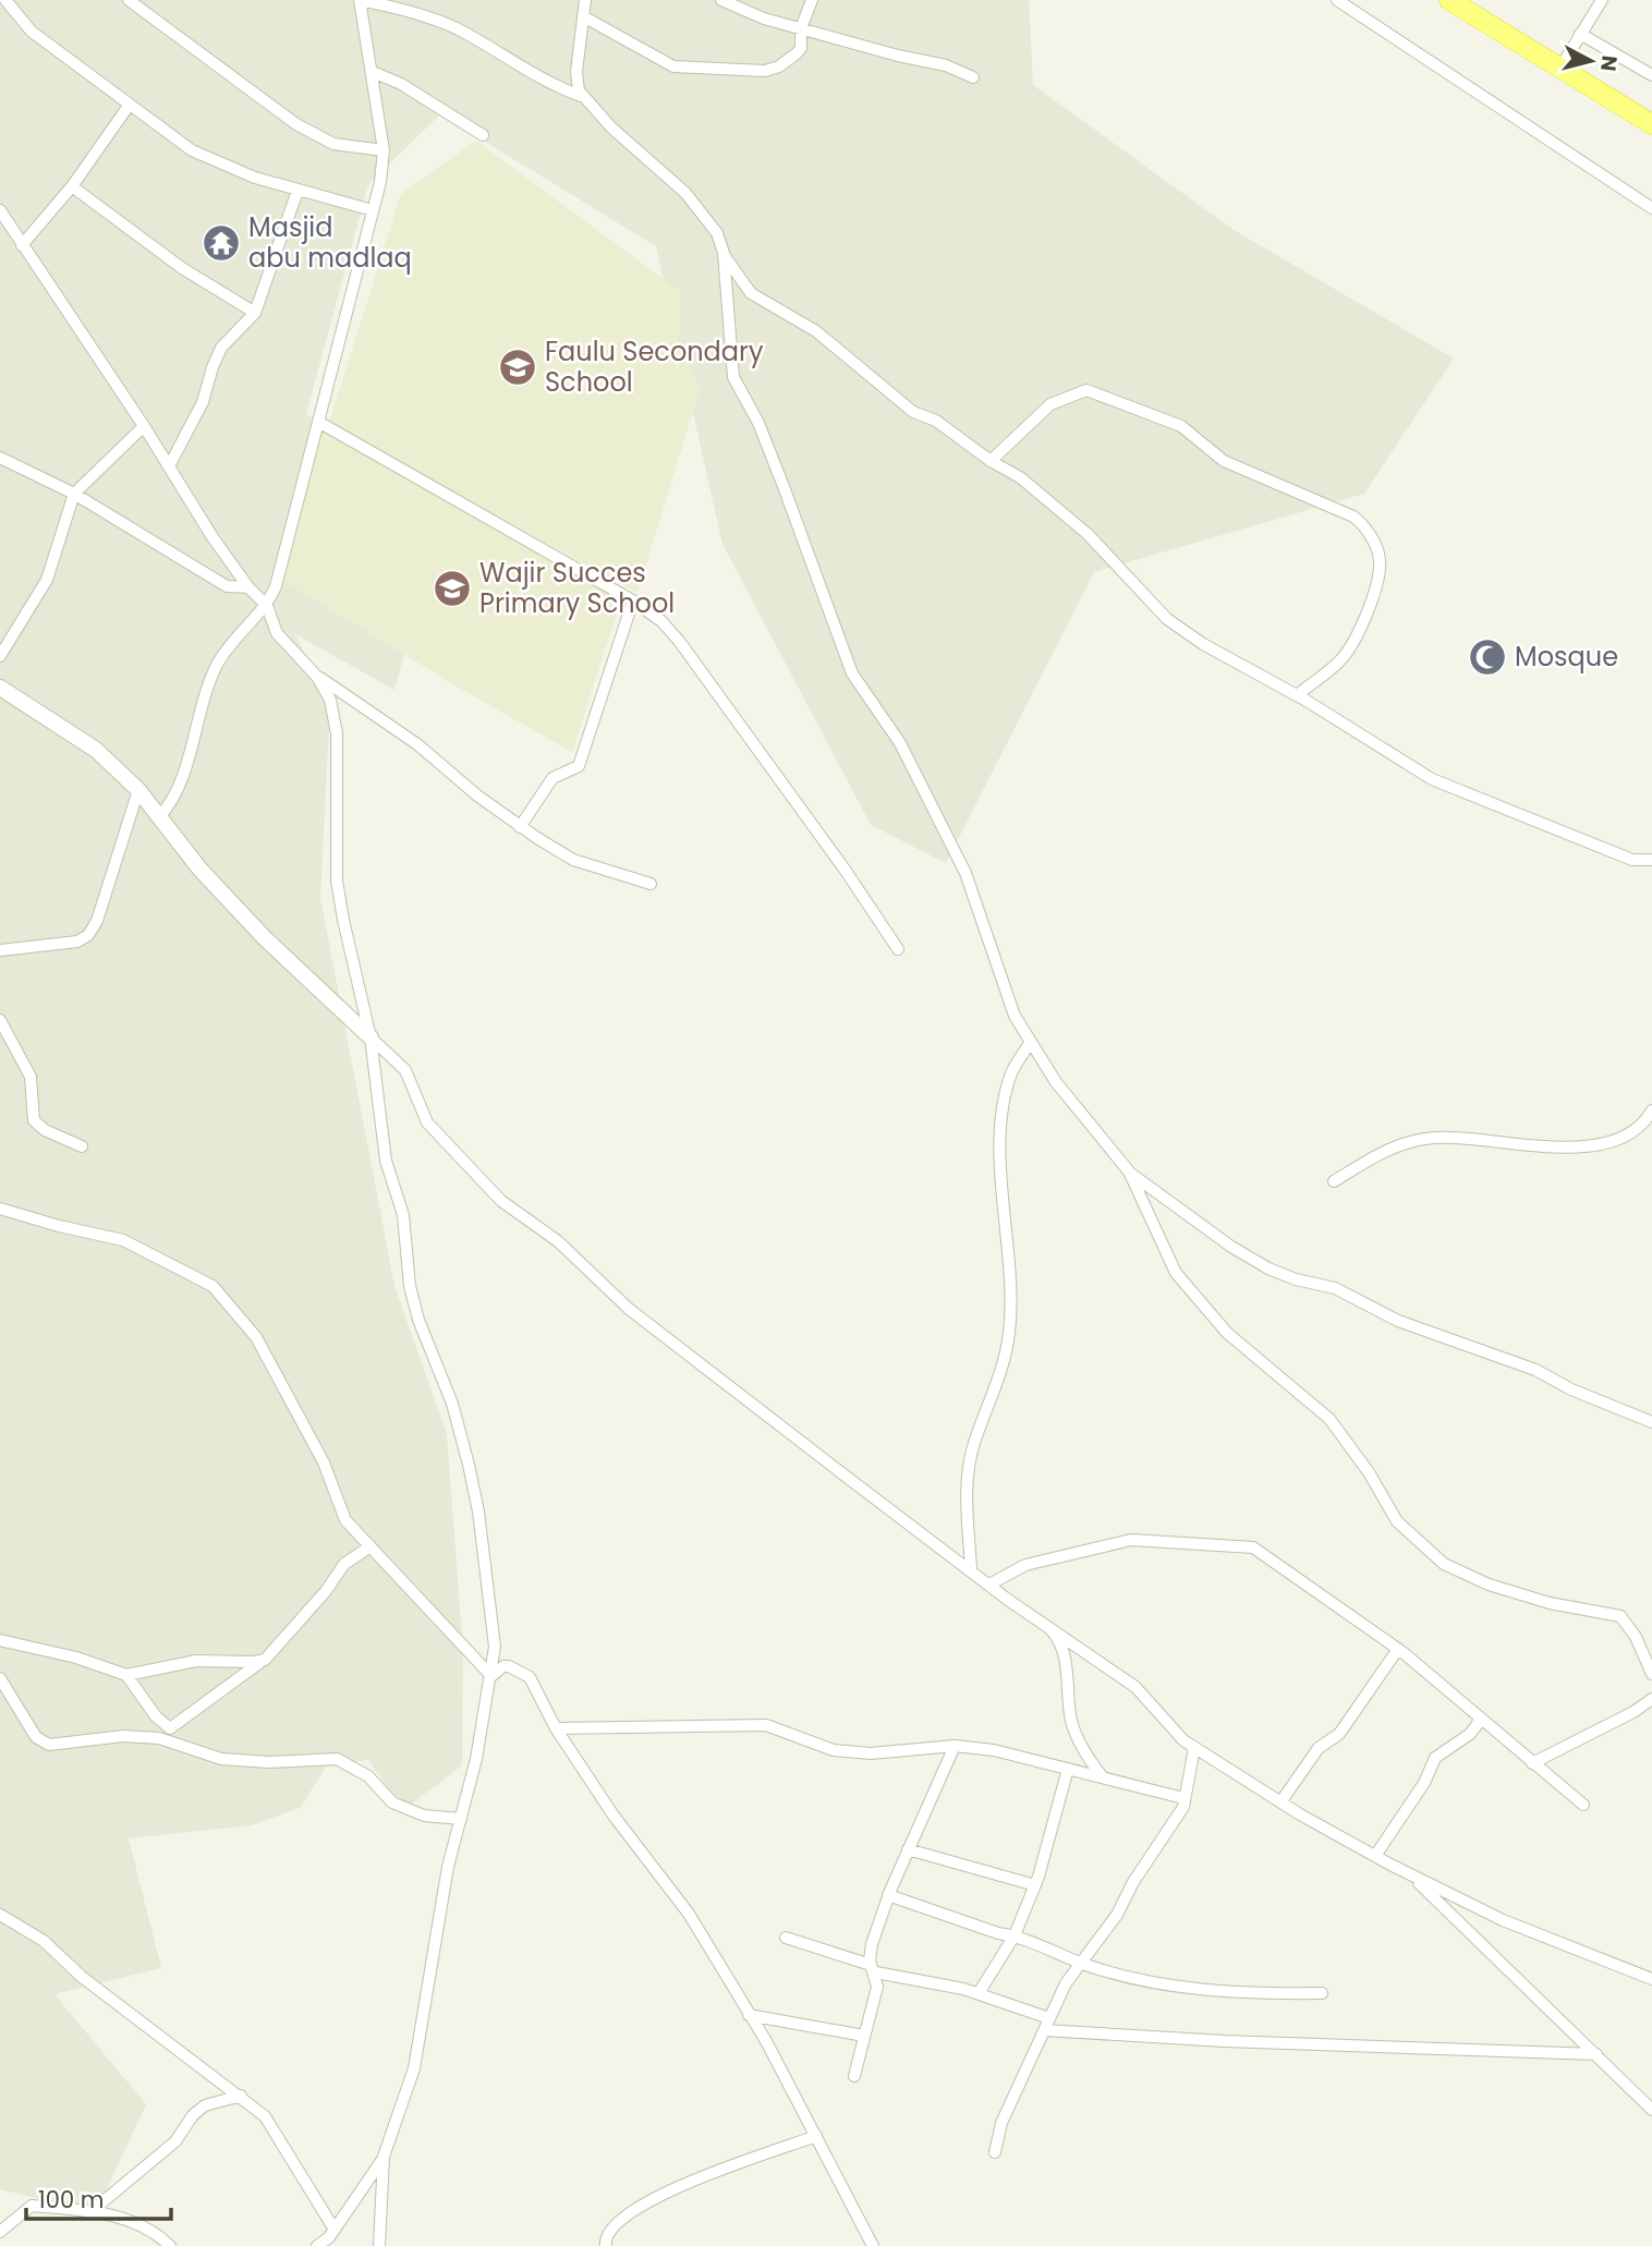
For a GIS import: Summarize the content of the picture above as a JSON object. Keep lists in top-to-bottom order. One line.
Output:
{"places":{"temple":["Masjid abu madlaq"],"school or university":["Faulu Secondary School","Wajir Succes Primary School"],"mosque":["Mosque"]},"scale_bar":"100 m","north":"right"}
